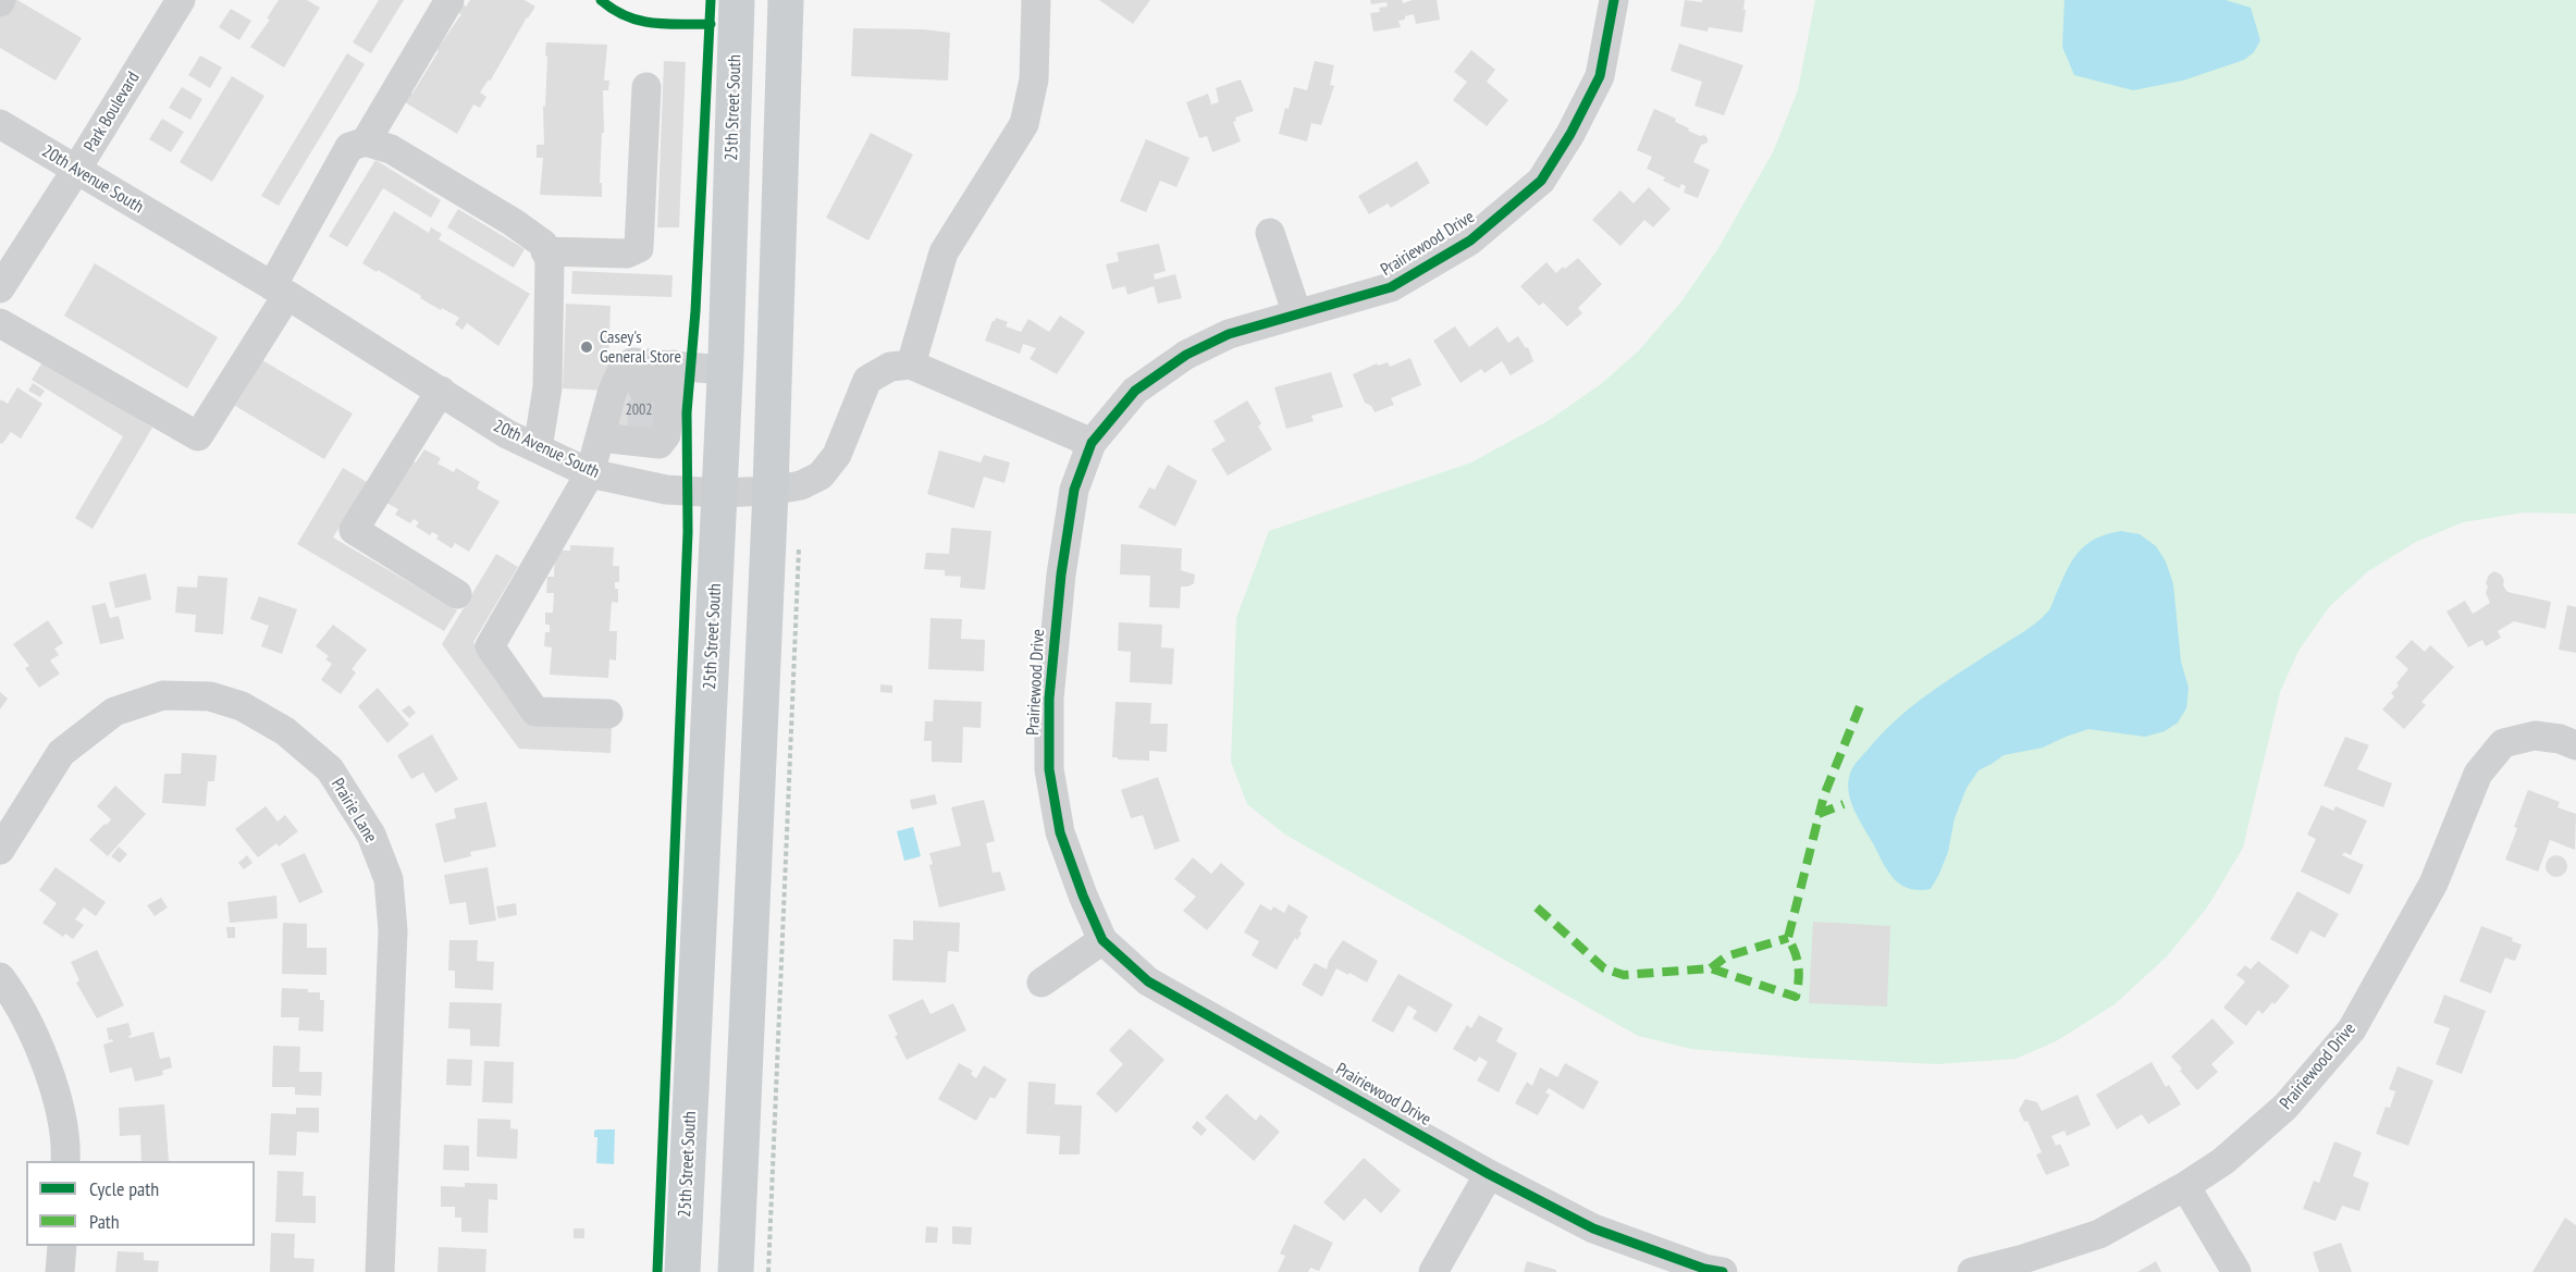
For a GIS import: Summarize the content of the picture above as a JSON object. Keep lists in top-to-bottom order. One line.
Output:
{"streets":{"main road":["25th Street South"],"street":["Park Boulevard","20th Avenue South","Prairiewood Drive","Prairie Lane"]},"crossings":[["25th Street South","20th Avenue South"],["Park Boulevard","20th Avenue South"]],"places":["Casey's General Store"],"house_numbers":["2002"],"legend":["Cycle path","Path"]}
